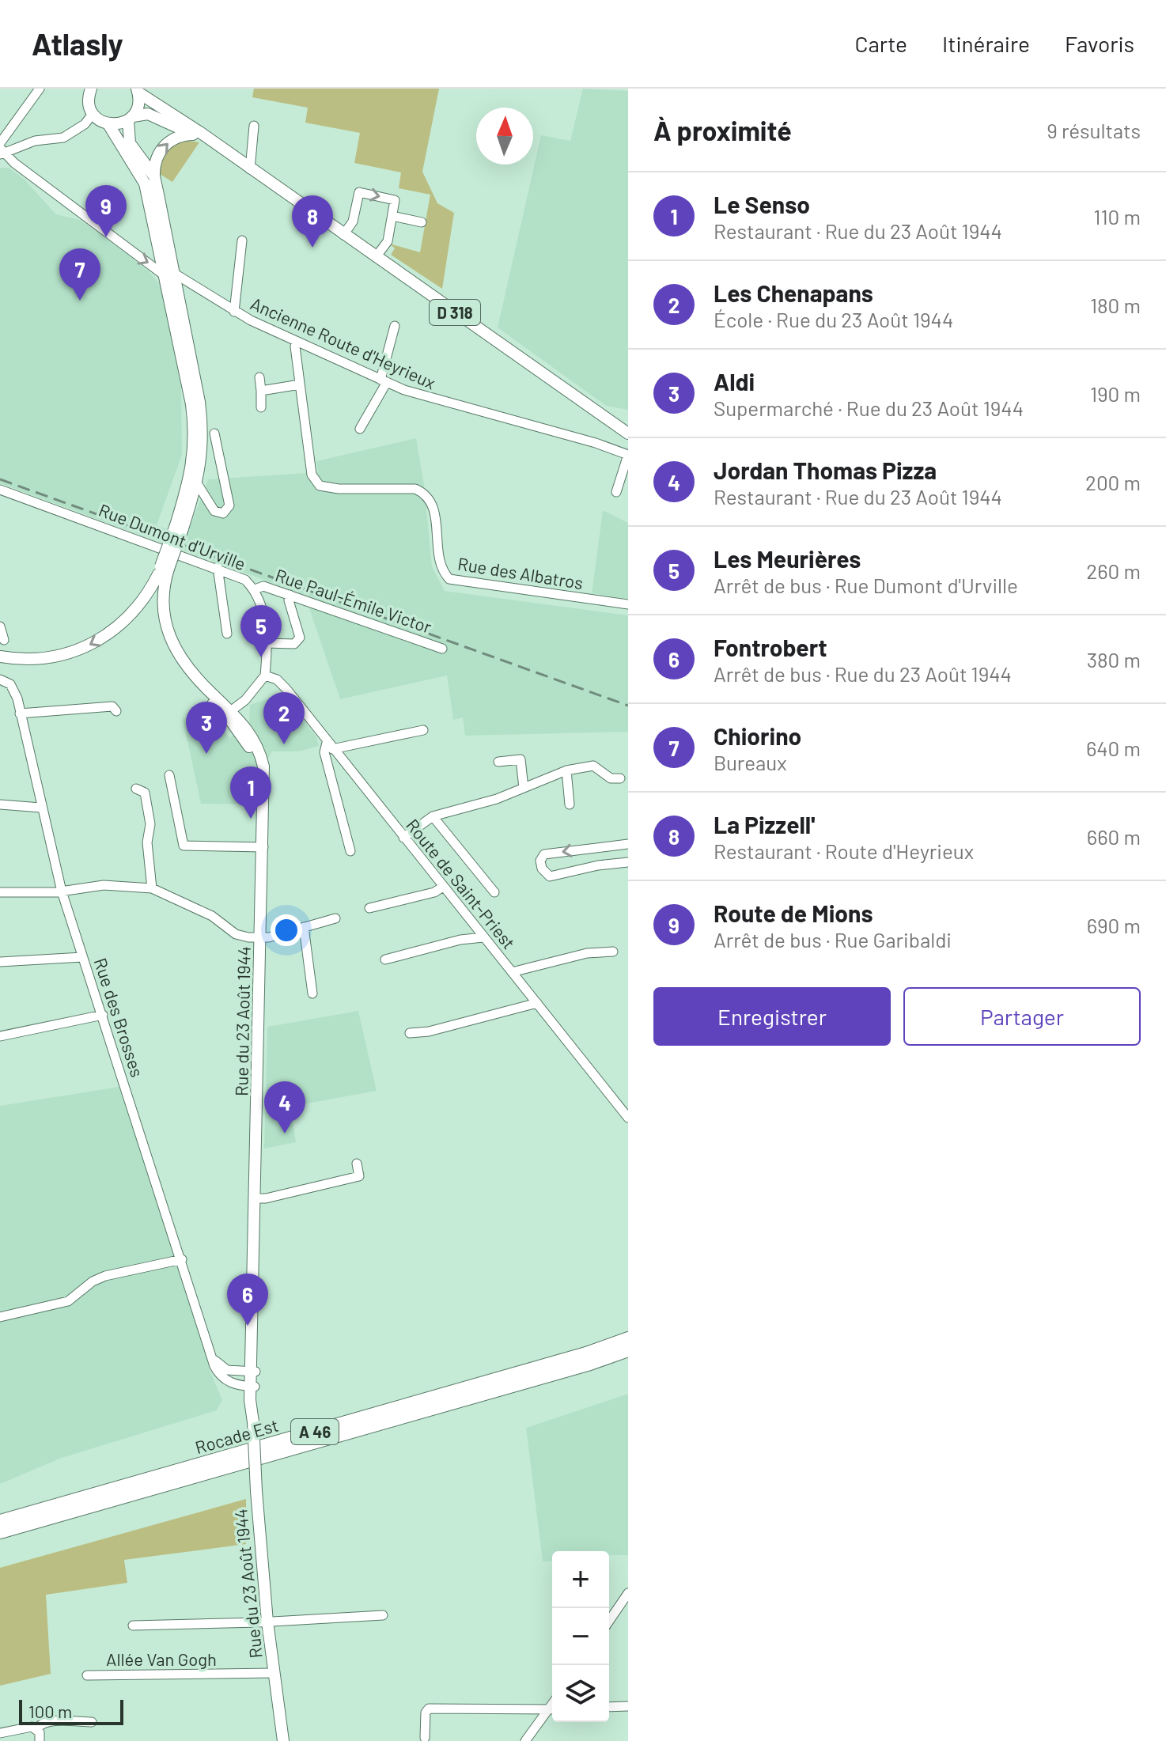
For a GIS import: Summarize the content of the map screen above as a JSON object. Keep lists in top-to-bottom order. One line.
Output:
{"streets":{"highway":["A 46","Rocade Est"],"main road":["D 318","Rue du 23 Août 1944"],"street":["Ancienne Route d'Heyrieux","Rue Dumont d'Urville","Rue des Albatros","Rue Paul-Émile Victor","Route de Saint-Priest","Rue des Brosses","Allée Van Gogh"]},"crossings":[["Ancienne Route d'Heyrieux","Rue des Albatros"],["Rue Dumont d'Urville","Rue Paul-Émile Victor"],["Rue Dumont d'Urville","Route de Saint-Priest"],["Rue des Brosses","Rue du 23 Août 1944"],["Rue du 23 Août 1944","Allée Van Gogh"]],"scale_bar":"100 m","north":"top","page":{"header":"Atlasly","nav":["Carte","Itinéraire","Favoris"],"heading":["À proximité","9 résultats"],"list":[{"mark":"1","name":"Le Senso","note":"Restaurant · Rue du 23 Août 1944","value":"110 m"},{"mark":"2","name":"Les Chenapans","note":"École · Rue du 23 Août 1944","value":"180 m"},{"mark":"3","name":"Aldi","note":"Supermarché · Rue du 23 Août 1944","value":"190 m"},{"mark":"4","name":"Jordan Thomas Pizza","note":"Restaurant · Rue du 23 Août 1944","value":"200 m"},{"mark":"5","name":"Les Meurières","note":"Arrêt de bus · Rue Dumont d'Urville","value":"260 m"},{"mark":"6","name":"Fontrobert","note":"Arrêt de bus · Rue du 23 Août 1944","value":"380 m"},{"mark":"7","name":"Chiorino","note":"Bureaux","value":"640 m"},{"mark":"8","name":"La Pizzell'","note":"Restaurant · Route d'Heyrieux","value":"660 m"},{"mark":"9","name":"Route de Mions","note":"Arrêt de bus · Rue Garibaldi","value":"690 m"}],"pins":["9","8","7","5","2","3","1","4","6"],"buttons":["Enregistrer","Partager"],"map_buttons":["+","−"],"scale":"100 m"}}
